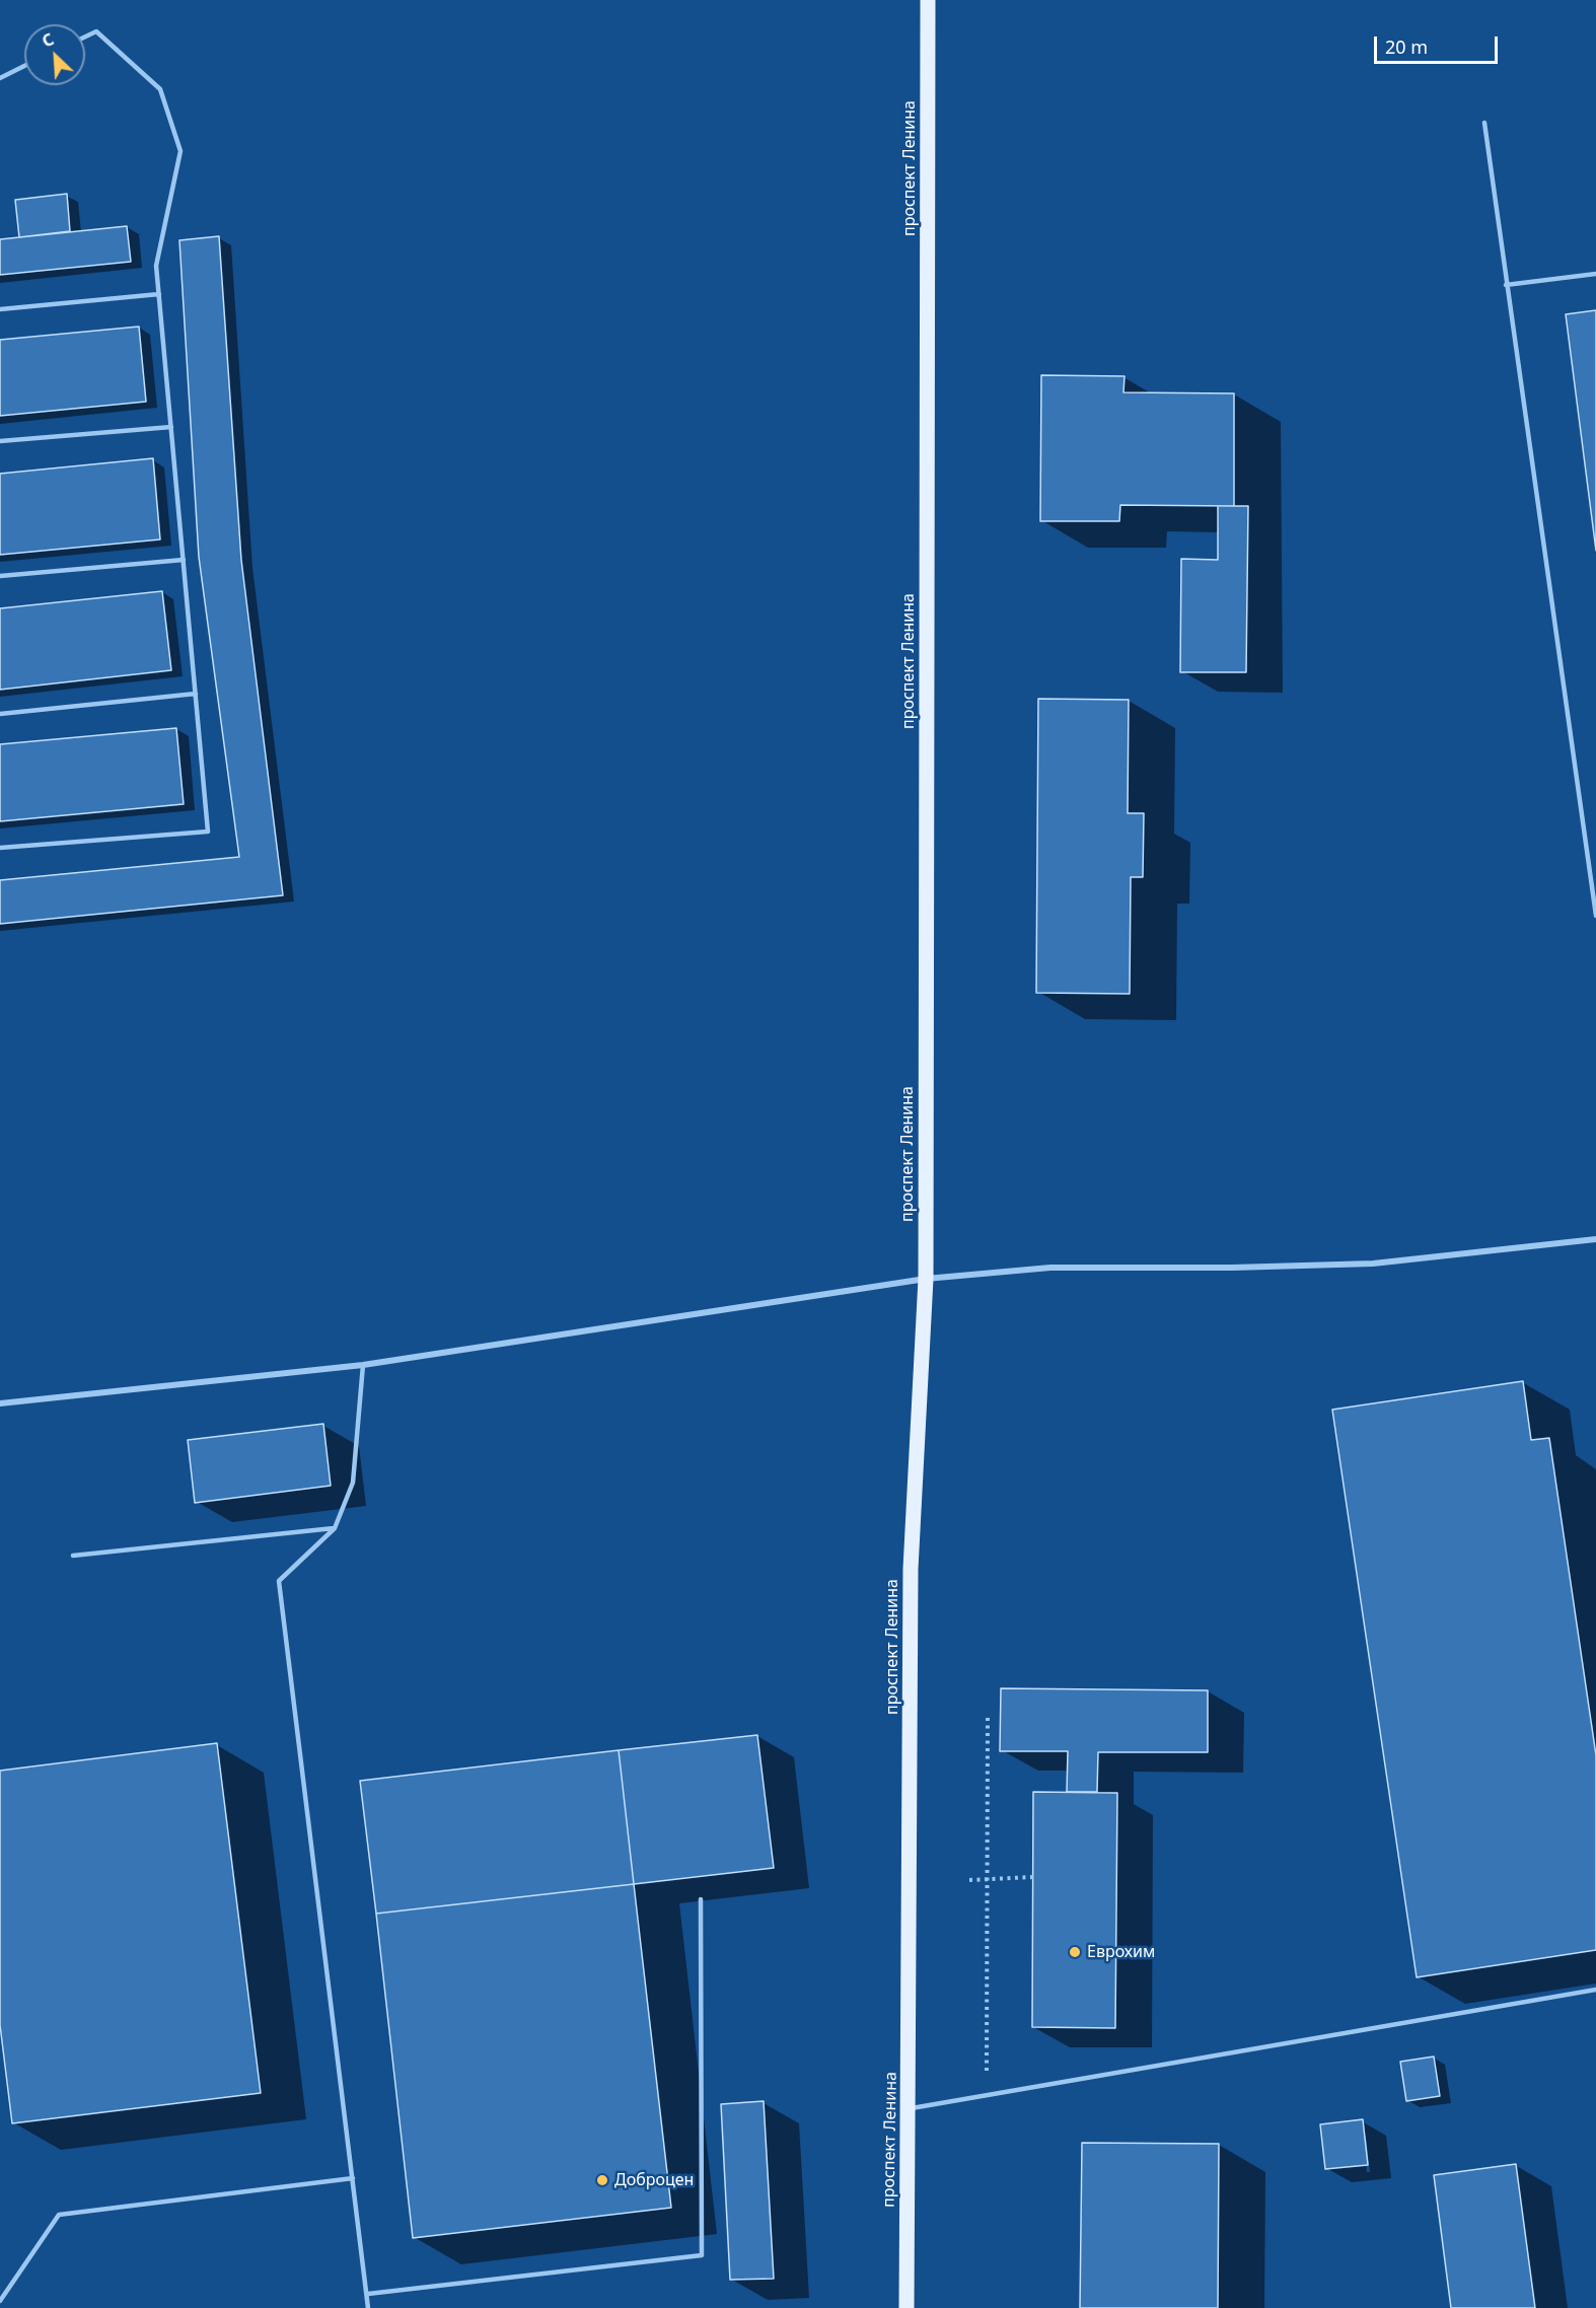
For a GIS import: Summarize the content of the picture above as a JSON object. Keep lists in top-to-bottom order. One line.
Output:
{"streets":{"main road":["проспект Ленина"]},"places":["Еврохим","Доброцен"],"scale_bar":"20 m","north":"top left"}
